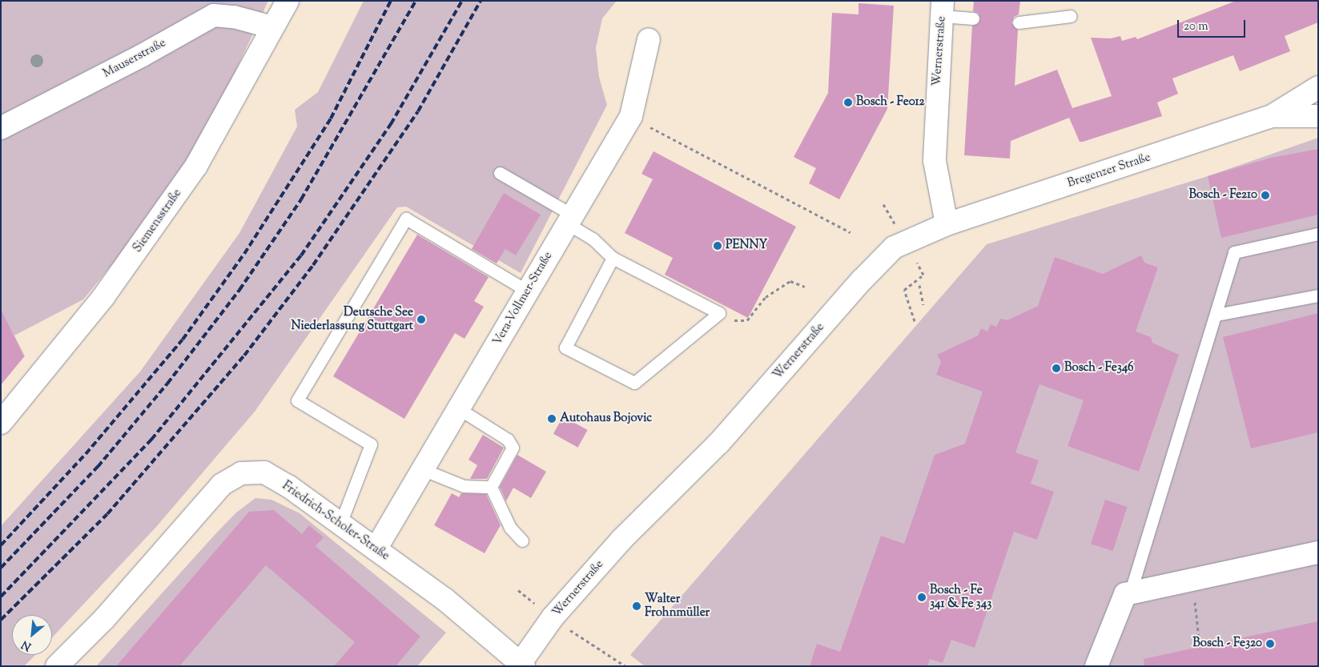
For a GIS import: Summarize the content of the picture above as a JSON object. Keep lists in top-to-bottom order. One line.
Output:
{"streets":{"street":["Wernerstraße","Mauserstraße","Bregenzer Straße","Siemensstraße","Vera-Vollmer-Straße","Friedrich-Scholer-Straße"]},"crossings":[["Wernerstraße","Bregenzer Straße"],["Wernerstraße","Friedrich-Scholer-Straße"],["Mauserstraße","Siemensstraße"],["Vera-Vollmer-Straße","Friedrich-Scholer-Straße"]],"places":["Bosch - Fe012","Bosch - Fe210","PENNY","Deutsche See Niederlassung Stuttgart","Bosch - Fe346","Autohaus Bojovic","Bosch - Fe 341 & Fe 343","Walter Frohnmüller","Bosch - Fe320"],"scale_bar":"20 m","north":"bottom left"}
